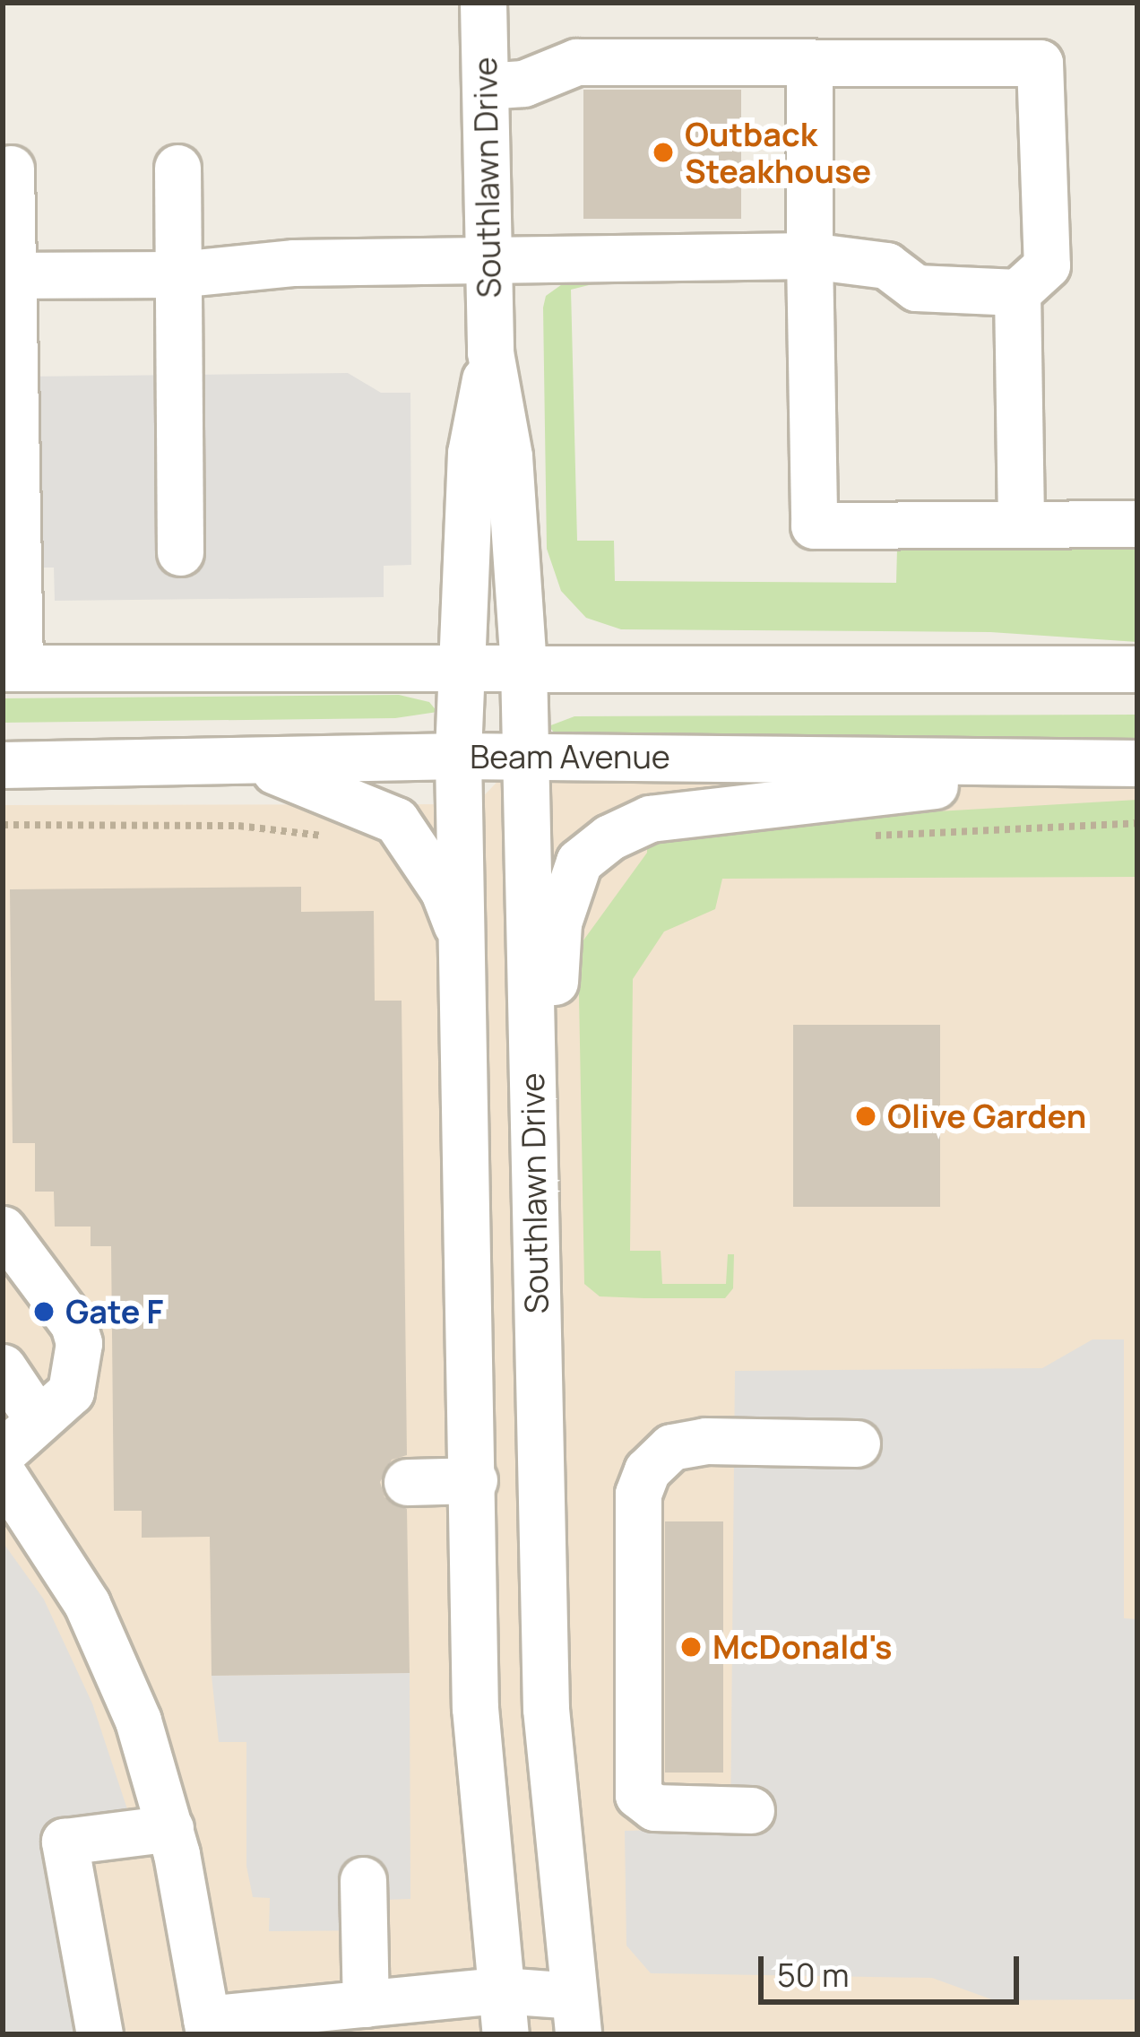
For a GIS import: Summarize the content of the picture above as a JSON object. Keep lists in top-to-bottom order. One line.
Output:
{"streets":{"street":["Southlawn Drive","Beam Avenue"]},"crossings":[["Southlawn Drive","Beam Avenue"]],"places":["Outback Steakhouse","Olive Garden","Gate F","McDonald's"],"scale_bar":"50 m"}
